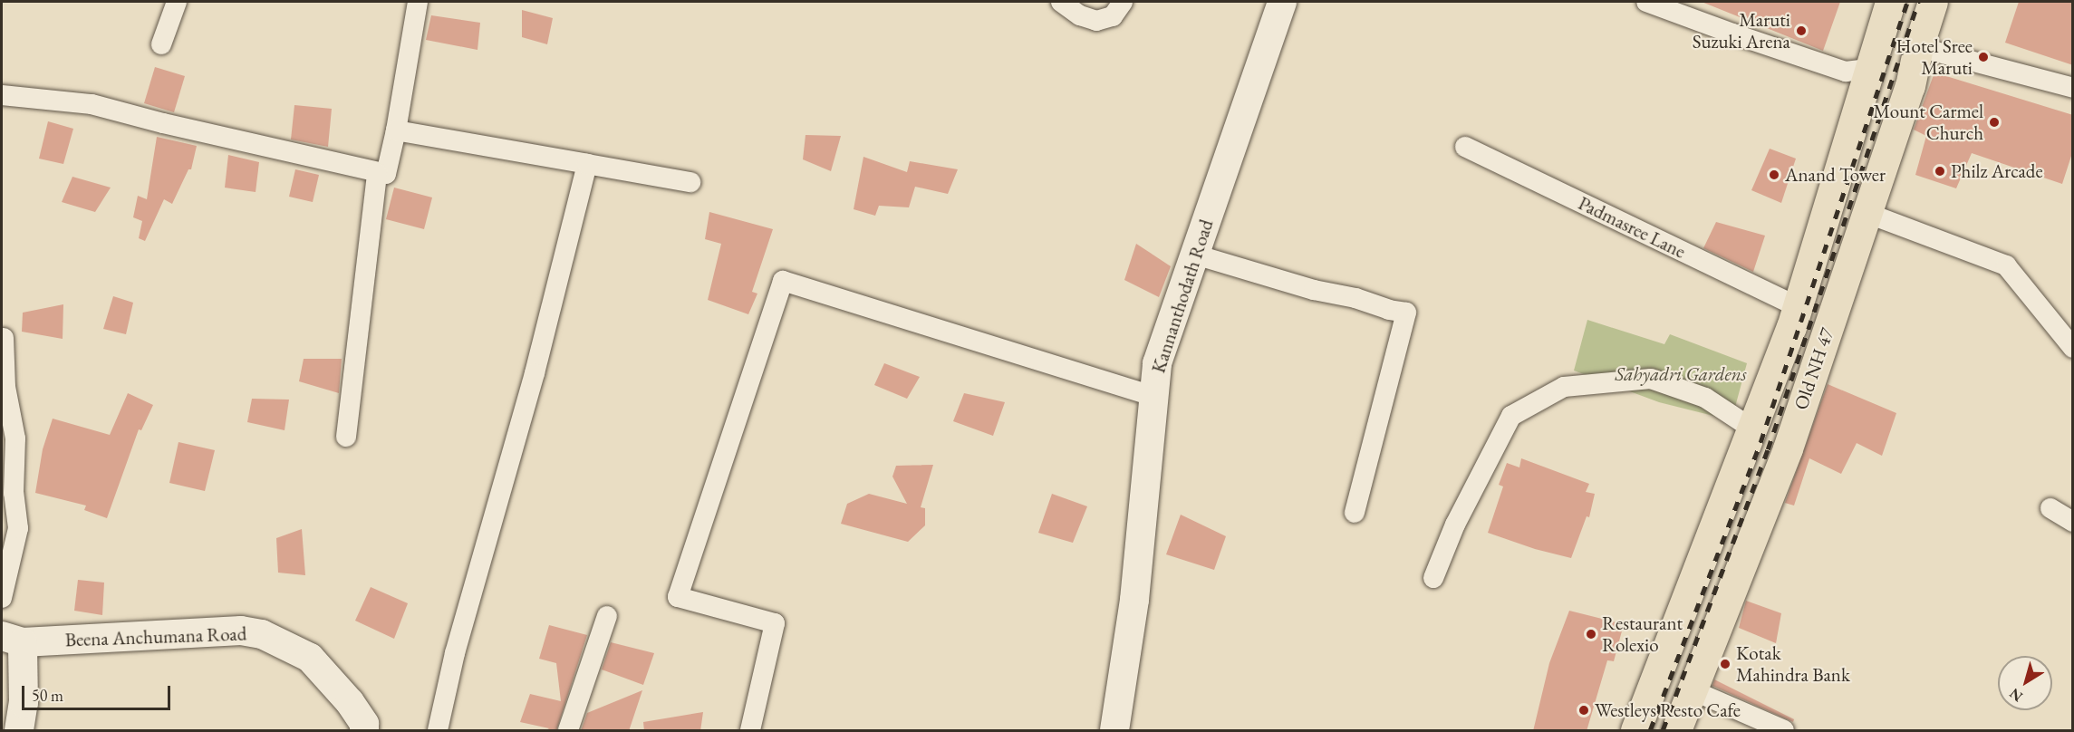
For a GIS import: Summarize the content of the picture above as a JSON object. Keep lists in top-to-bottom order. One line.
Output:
{"streets":{"main road":["Old NH 47"],"street":["Padmasree Lane","Kannanthodath Road","Beena Anchumana Road"]},"crossings":[["Padmasree Lane","Old NH 47"]],"parks":["Sahyadri Gardens"],"places":["Maruti Suzuki Arena","Hotel Sree Maruti","Mount Carmel Church","Philz Arcade","Anand Tower","Restaurant Rolexio","Kotak Mahindra Bank","Westleys Resto Cafe"],"scale_bar":"50 m","north":"bottom left"}
